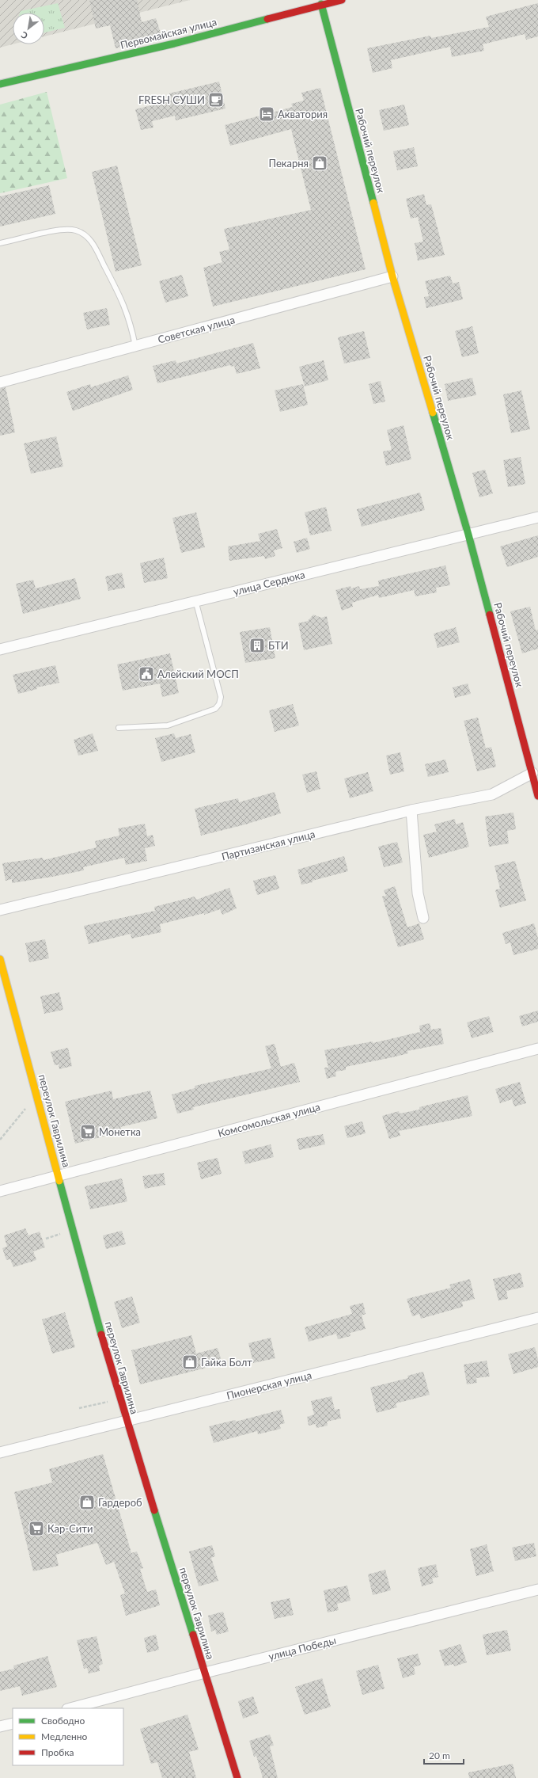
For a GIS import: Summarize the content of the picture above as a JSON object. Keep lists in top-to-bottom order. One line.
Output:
{"streets":{"street":["Первомайская улица","Рабочий переулок","Советская улица","улица Сердюка","Партизанская улица","Комсомольская улица","переулок Гаврилина","Пионерская улица","улица Победы"]},"crossings":[["Первомайская улица","Рабочий переулок"],["Рабочий переулок","Советская улица"],["Рабочий переулок","улица Сердюка"],["Рабочий переулок","Партизанская улица"],["Комсомольская улица","переулок Гаврилина"],["переулок Гаврилина","Пионерская улица"],["переулок Гаврилина","улица Победы"]],"places":{"cafe":["FRESH СУШИ"],"hotel":["Акватория"],"shop":["Пекарня","Гайка Болт","Гардероб"],"building":["БТИ"],"public building":["Алейский МОСП"],"supermarket":["Монетка","Кар-Сити"]},"legend":["Свободно","Медленно","Пробка"],"scale_bar":"20 m","north":"bottom left"}
